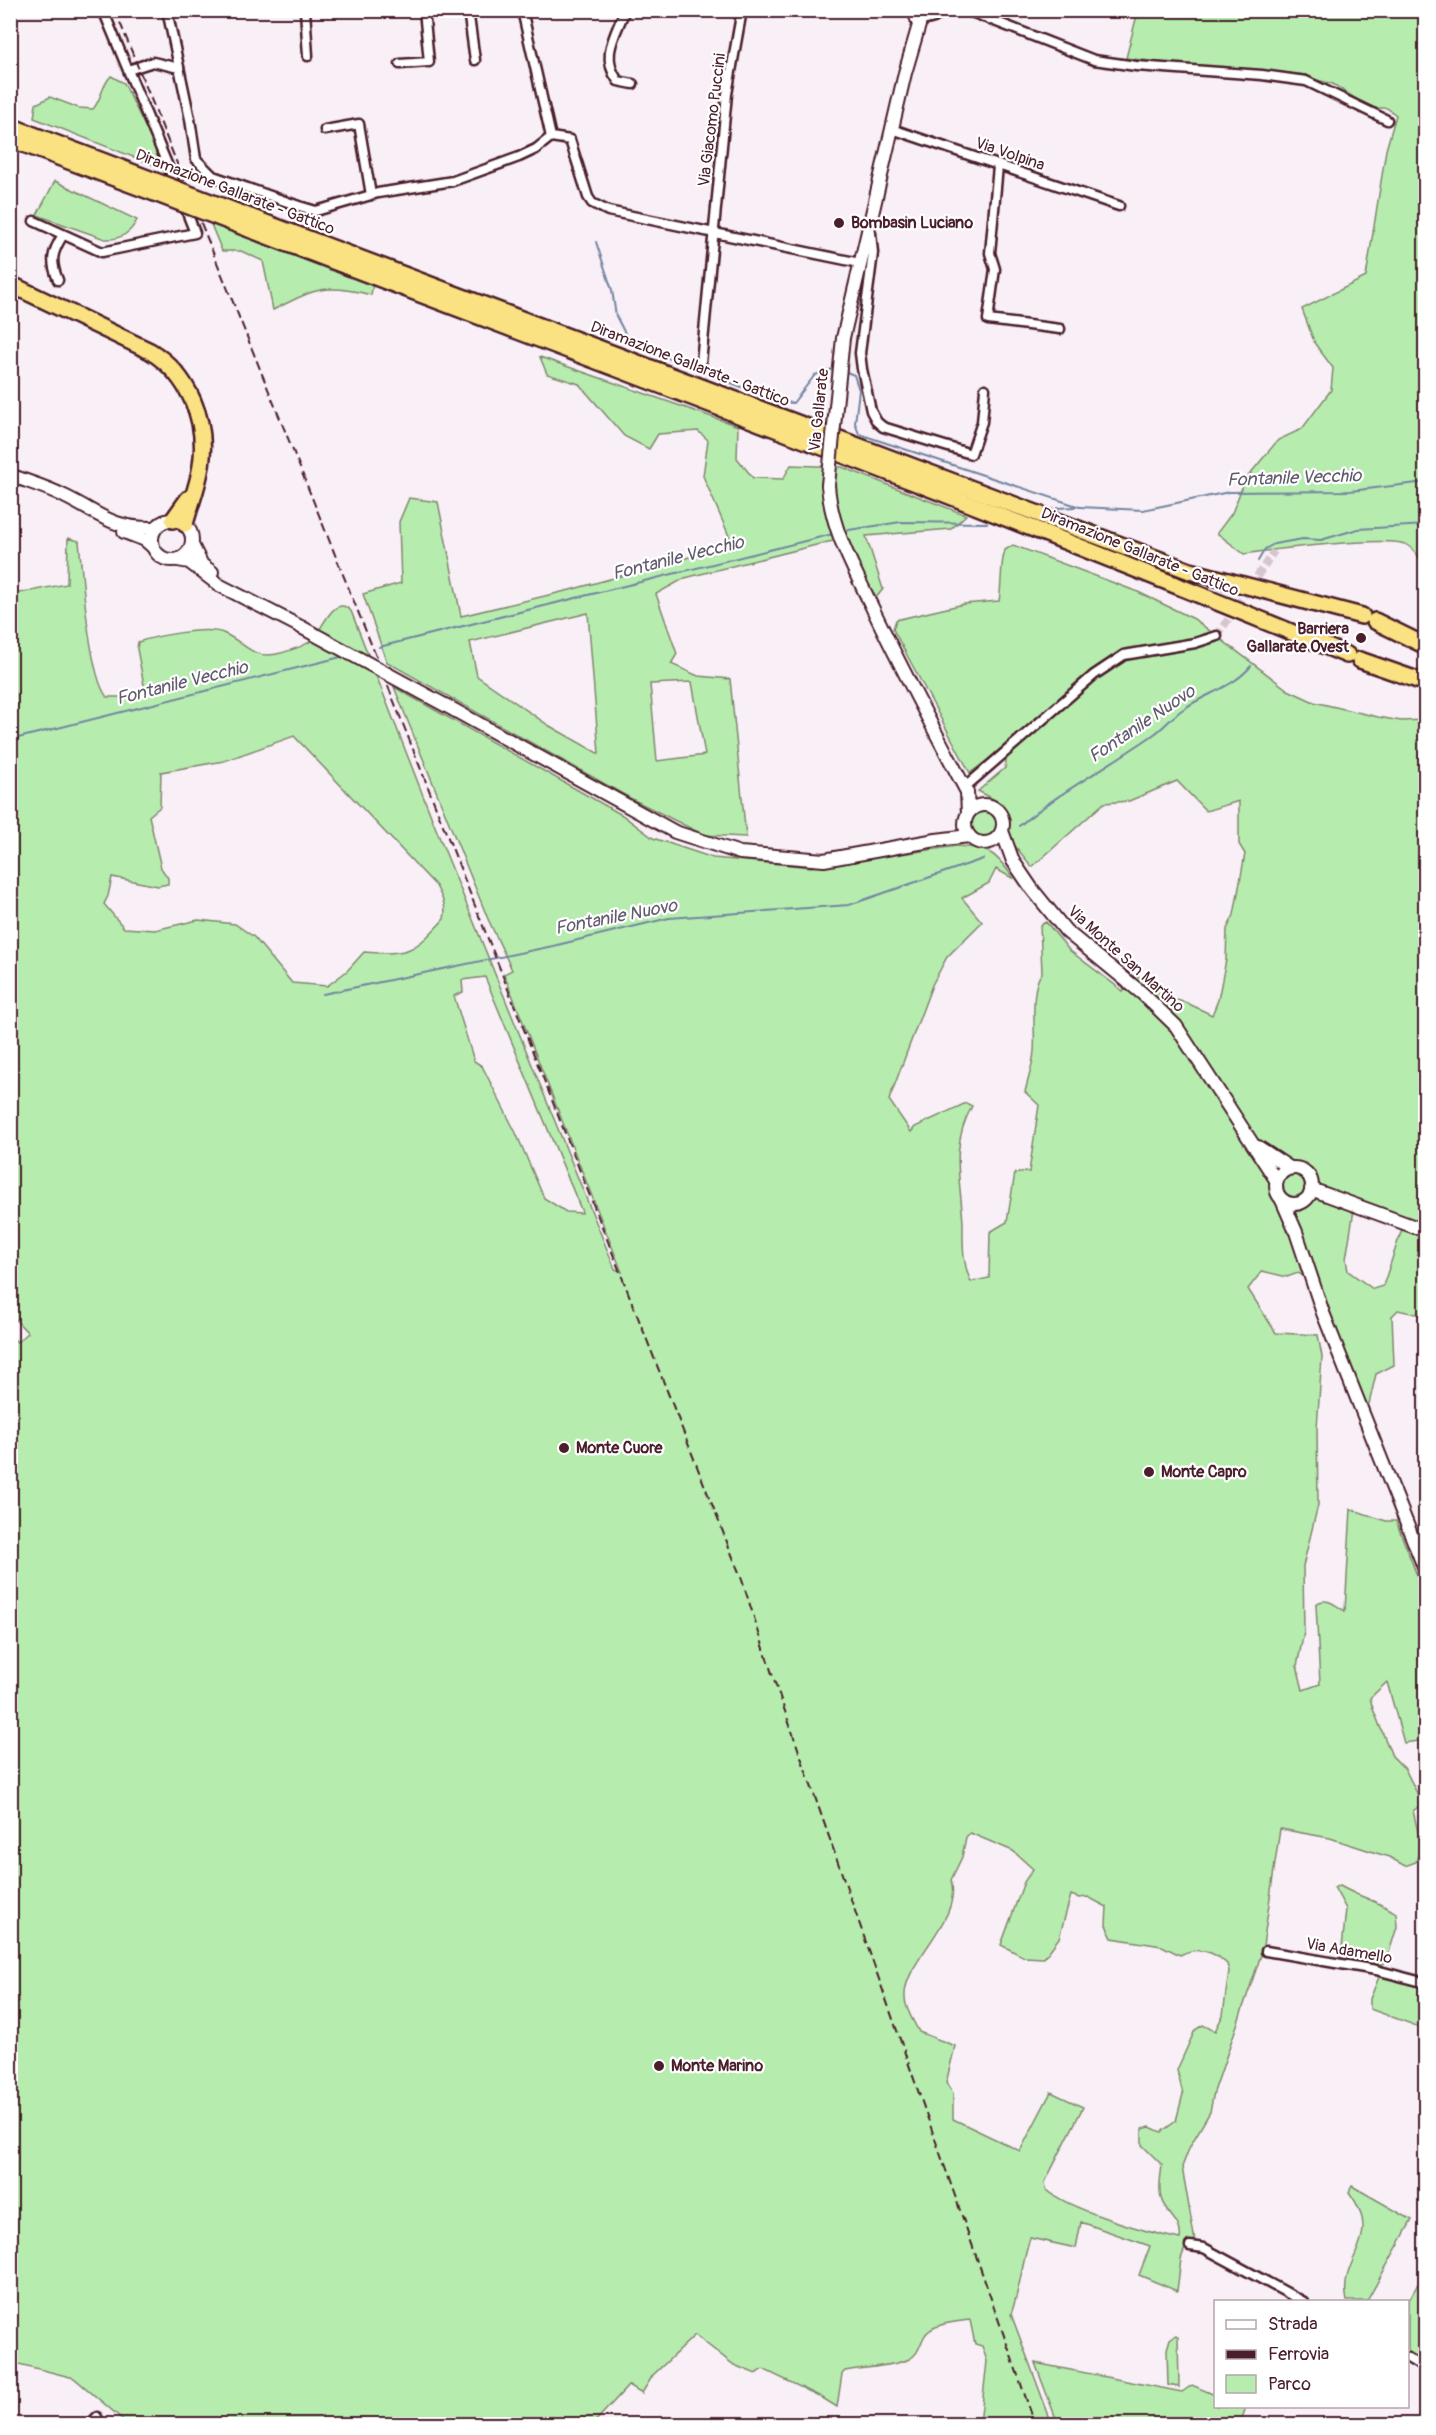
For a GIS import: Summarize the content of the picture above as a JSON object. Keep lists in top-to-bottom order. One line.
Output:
{"streets":{"highway":["Diramazione Gallarate - Gattico"],"street":["Via Giacomo Puccini","Via Volpina","Via Gallarate","Via Monte San Martino","Via Adamello"]},"crossings":[["Via Volpina","Via Gallarate"],["Via Gallarate","Via Monte San Martino"]],"water":["Fontanile Vecchio","Fontanile Nuovo"],"places":["Bombasin Luciano","Barriera Gallarate Ovest","Monte Cuore","Monte Capro","Monte Marino"],"legend":["Strada","Ferrovia","Parco"]}
